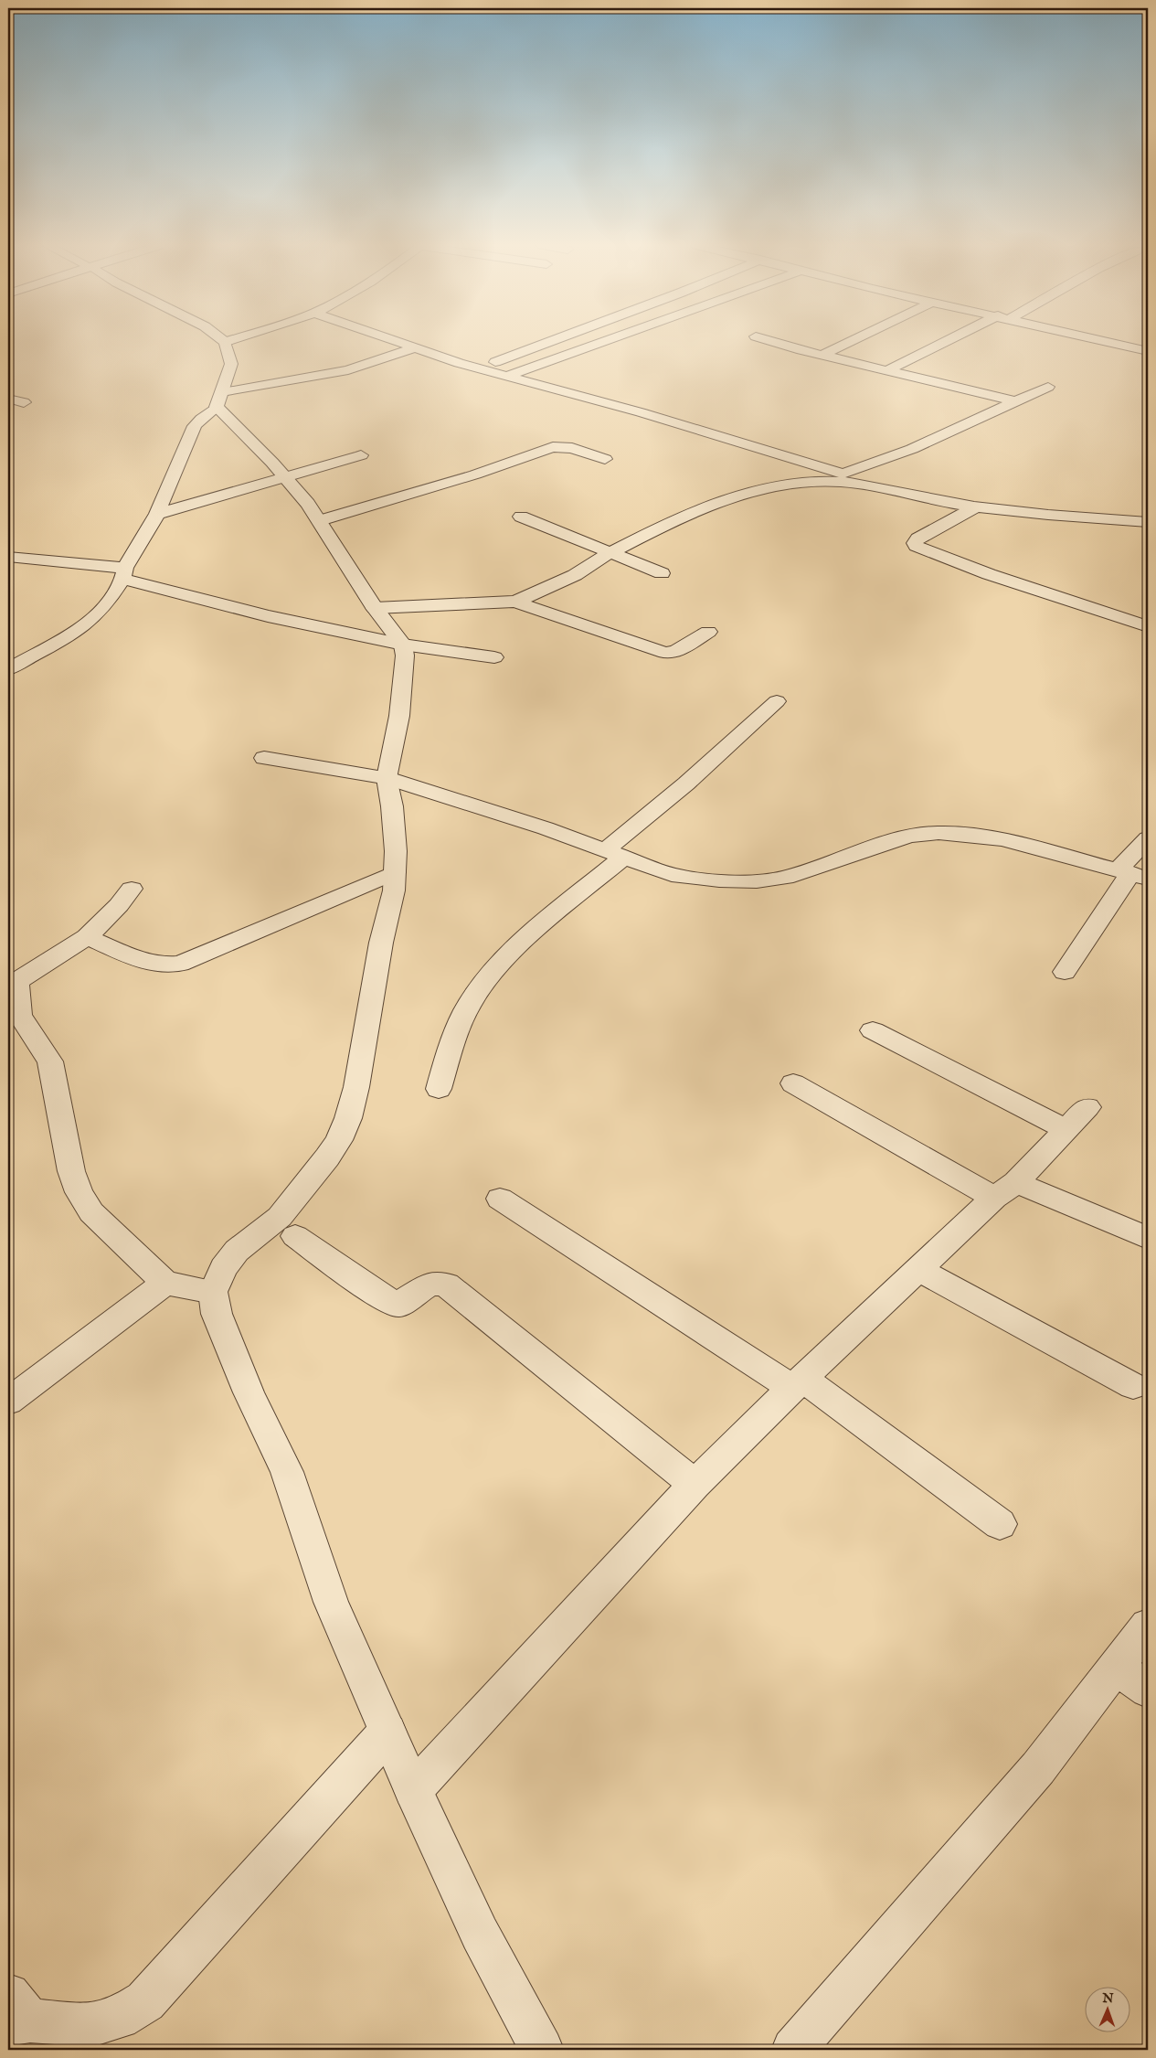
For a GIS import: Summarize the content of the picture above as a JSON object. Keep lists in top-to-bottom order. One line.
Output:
{"north":"top"}
